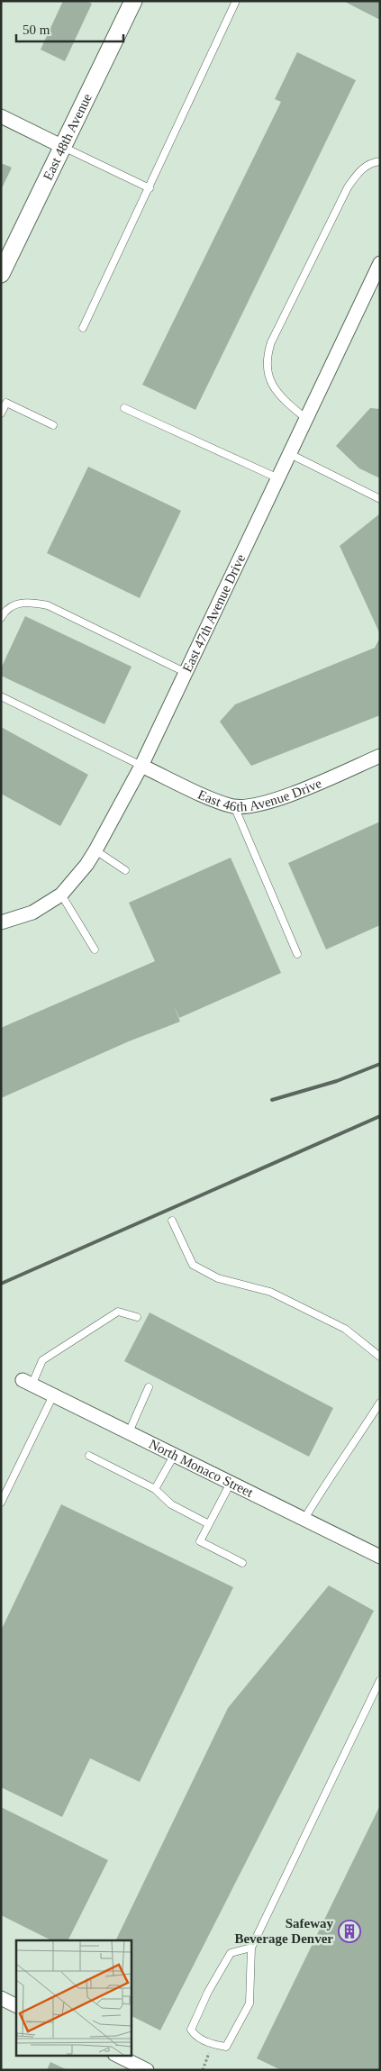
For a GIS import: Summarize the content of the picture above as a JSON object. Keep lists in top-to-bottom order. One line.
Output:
{"streets":{"street":["East 48th Avenue","East 47th Avenue Drive","East 46th Avenue Drive","North Monaco Street"]},"crossings":[["East 47th Avenue Drive","East 46th Avenue Drive"]],"places":{"building":["Safeway Beverage Denver"]},"scale_bar":"50 m"}
